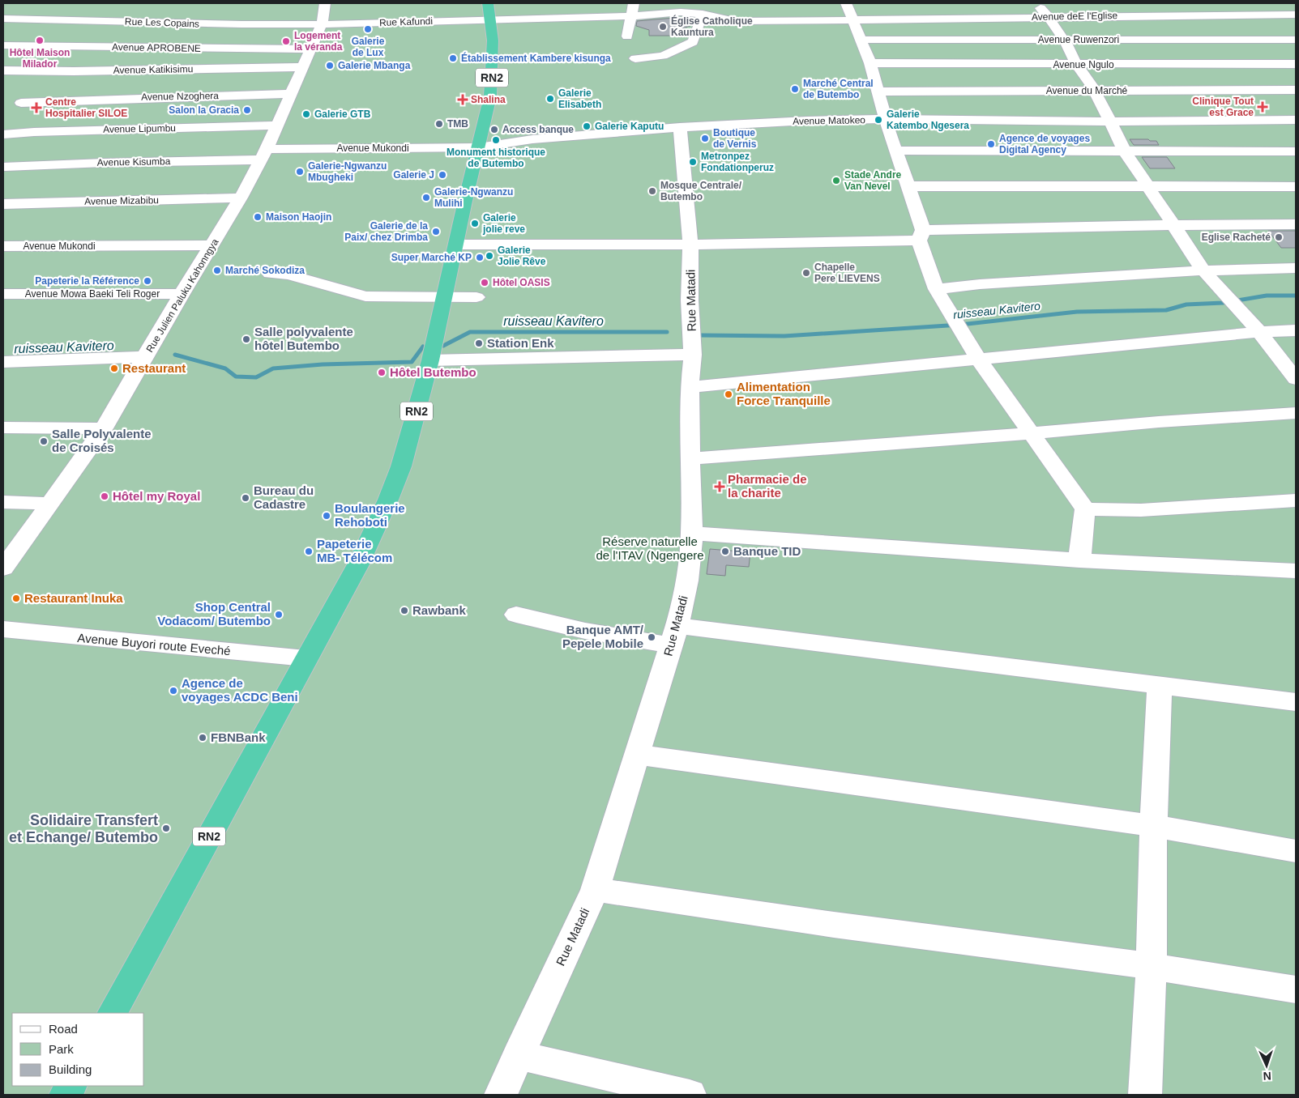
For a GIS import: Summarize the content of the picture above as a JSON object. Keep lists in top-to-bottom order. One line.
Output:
{"streets":{"highway":["RN2"],"street":["Avenue deE l'Eglise","Rue Kafundi","Rue Les Copains","Avenue Ruwenzori","Avenue APROBENE","Avenue Ngulo","Avenue Katikisimu","Avenue du Marché","Avenue Nzoghera","Avenue Matokeo","Avenue Lipumbu","Avenue Mukondi","Avenue Kisumba","Avenue Mizabibu","Avenue Mowa Baeki Teli Roger","Rue Julien Paluku Kahonngya","Rue Matadi","Avenue Buyori route Eveché"]},"crossings":[["Avenue deE l'Eglise","Rue Kafundi"],["Rue Kafundi","Rue Les Copains"],["Rue Kafundi","RN2"],["Rue Kafundi","Rue Julien Paluku Kahonngya"],["Rue Les Copains","Rue Julien Paluku Kahonngya"],["Avenue APROBENE","Rue Julien Paluku Kahonngya"],["Avenue Katikisimu","Rue Julien Paluku Kahonngya"],["RN2","Avenue Mukondi"],["RN2","Avenue Buyori route Eveché"],["Avenue Nzoghera","Rue Julien Paluku Kahonngya"],["Avenue Matokeo","Avenue Mukondi"],["Avenue Matokeo","Rue Matadi"],["Avenue Lipumbu","Rue Julien Paluku Kahonngya"],["Avenue Mukondi","Avenue Kisumba"],["Avenue Mukondi","Rue Julien Paluku Kahonngya"],["Avenue Kisumba","Rue Julien Paluku Kahonngya"],["Avenue Mizabibu","Rue Julien Paluku Kahonngya"],["Avenue Mowa Baeki Teli Roger","Rue Julien Paluku Kahonngya"]],"water":["ruisseau Kavitero"],"parks":["Réserve naturelle de l'ITAV (Ngengere"],"places":{"other":["Église Catholique Kauntura","Galerie de Lux","Hôtel Maison Milador","Logement la véranda","Établissement Kambere kisunga","Galerie Mbanga","Marché Central de Butembo","Galerie Elisabeth","Salon la Gracia","Galerie GTB","Galerie Katembo Ngesera","TMB","Galerie Kaputu","Access banque","Boutique de Vernis","Monument historique de Butembo","Agence de voyages Digital Agency","Metronpez Fondationperuz","Galerie-Ngwanzu Mbugheki","Galerie J","Stade Andre Van Nevel","Mosque Centrale/ Butembo","Galerie-Ngwanzu Mulihi","Maison Haojin","Galerie jolie reve","Galerie de la Paix/ chez Drimba","Eglise Racheté","Galerie Jolie Rêve","Super Marché KP","Marché Sokodiza","Chapelle Pere LIEVENS","Papeterie la Référence","Hôtel OASIS","Salle polyvalente hôtel Butembo","Station Enk","Restaurant","Hôtel Butembo","Alimentation Force Tranquille","Salle Polyvalente de Croisés","Hôtel my Royal","Bureau du Cadastre","Boulangerie Rehoboti","Papeterie MB- Télécom","Banque TID","Restaurant Inuka","Rawbank","Shop Central Vodacom/ Butembo","Banque AMT/ Pepele Mobile","Agence de voyages ACDC Beni","FBNBank","Solidaire Transfert et Echange/ Butembo"],"health":["Shalina","Clinique Tout est Grace","Centre Hospitalier SILOE","Pharmacie de la charite"]},"legend":["Road","Park","Building"],"north":"bottom"}
